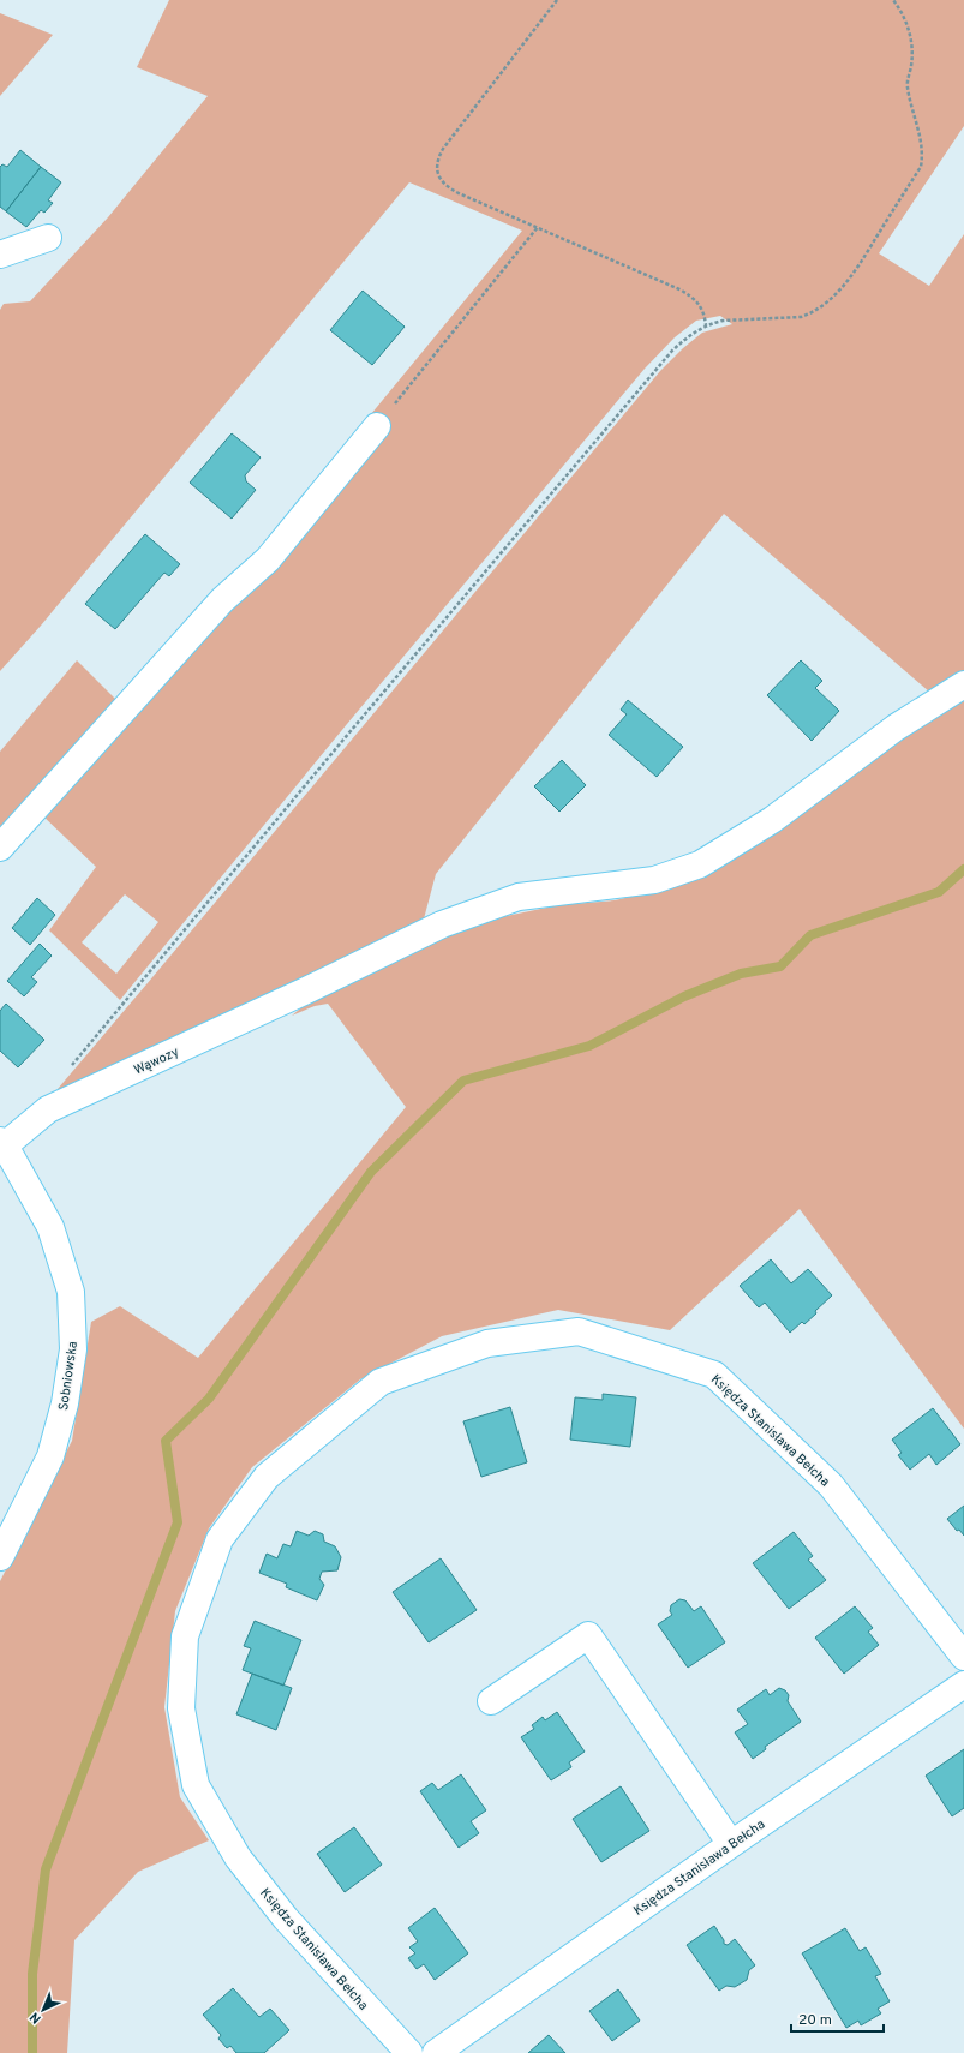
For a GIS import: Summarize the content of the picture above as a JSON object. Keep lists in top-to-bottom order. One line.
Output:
{"streets":{"street":["Wąwozy","Sobniowska","Księdza Stanisława Bełcha"]},"crossings":[["Wąwozy","Sobniowska"]],"scale_bar":"20 m","north":"bottom left"}
